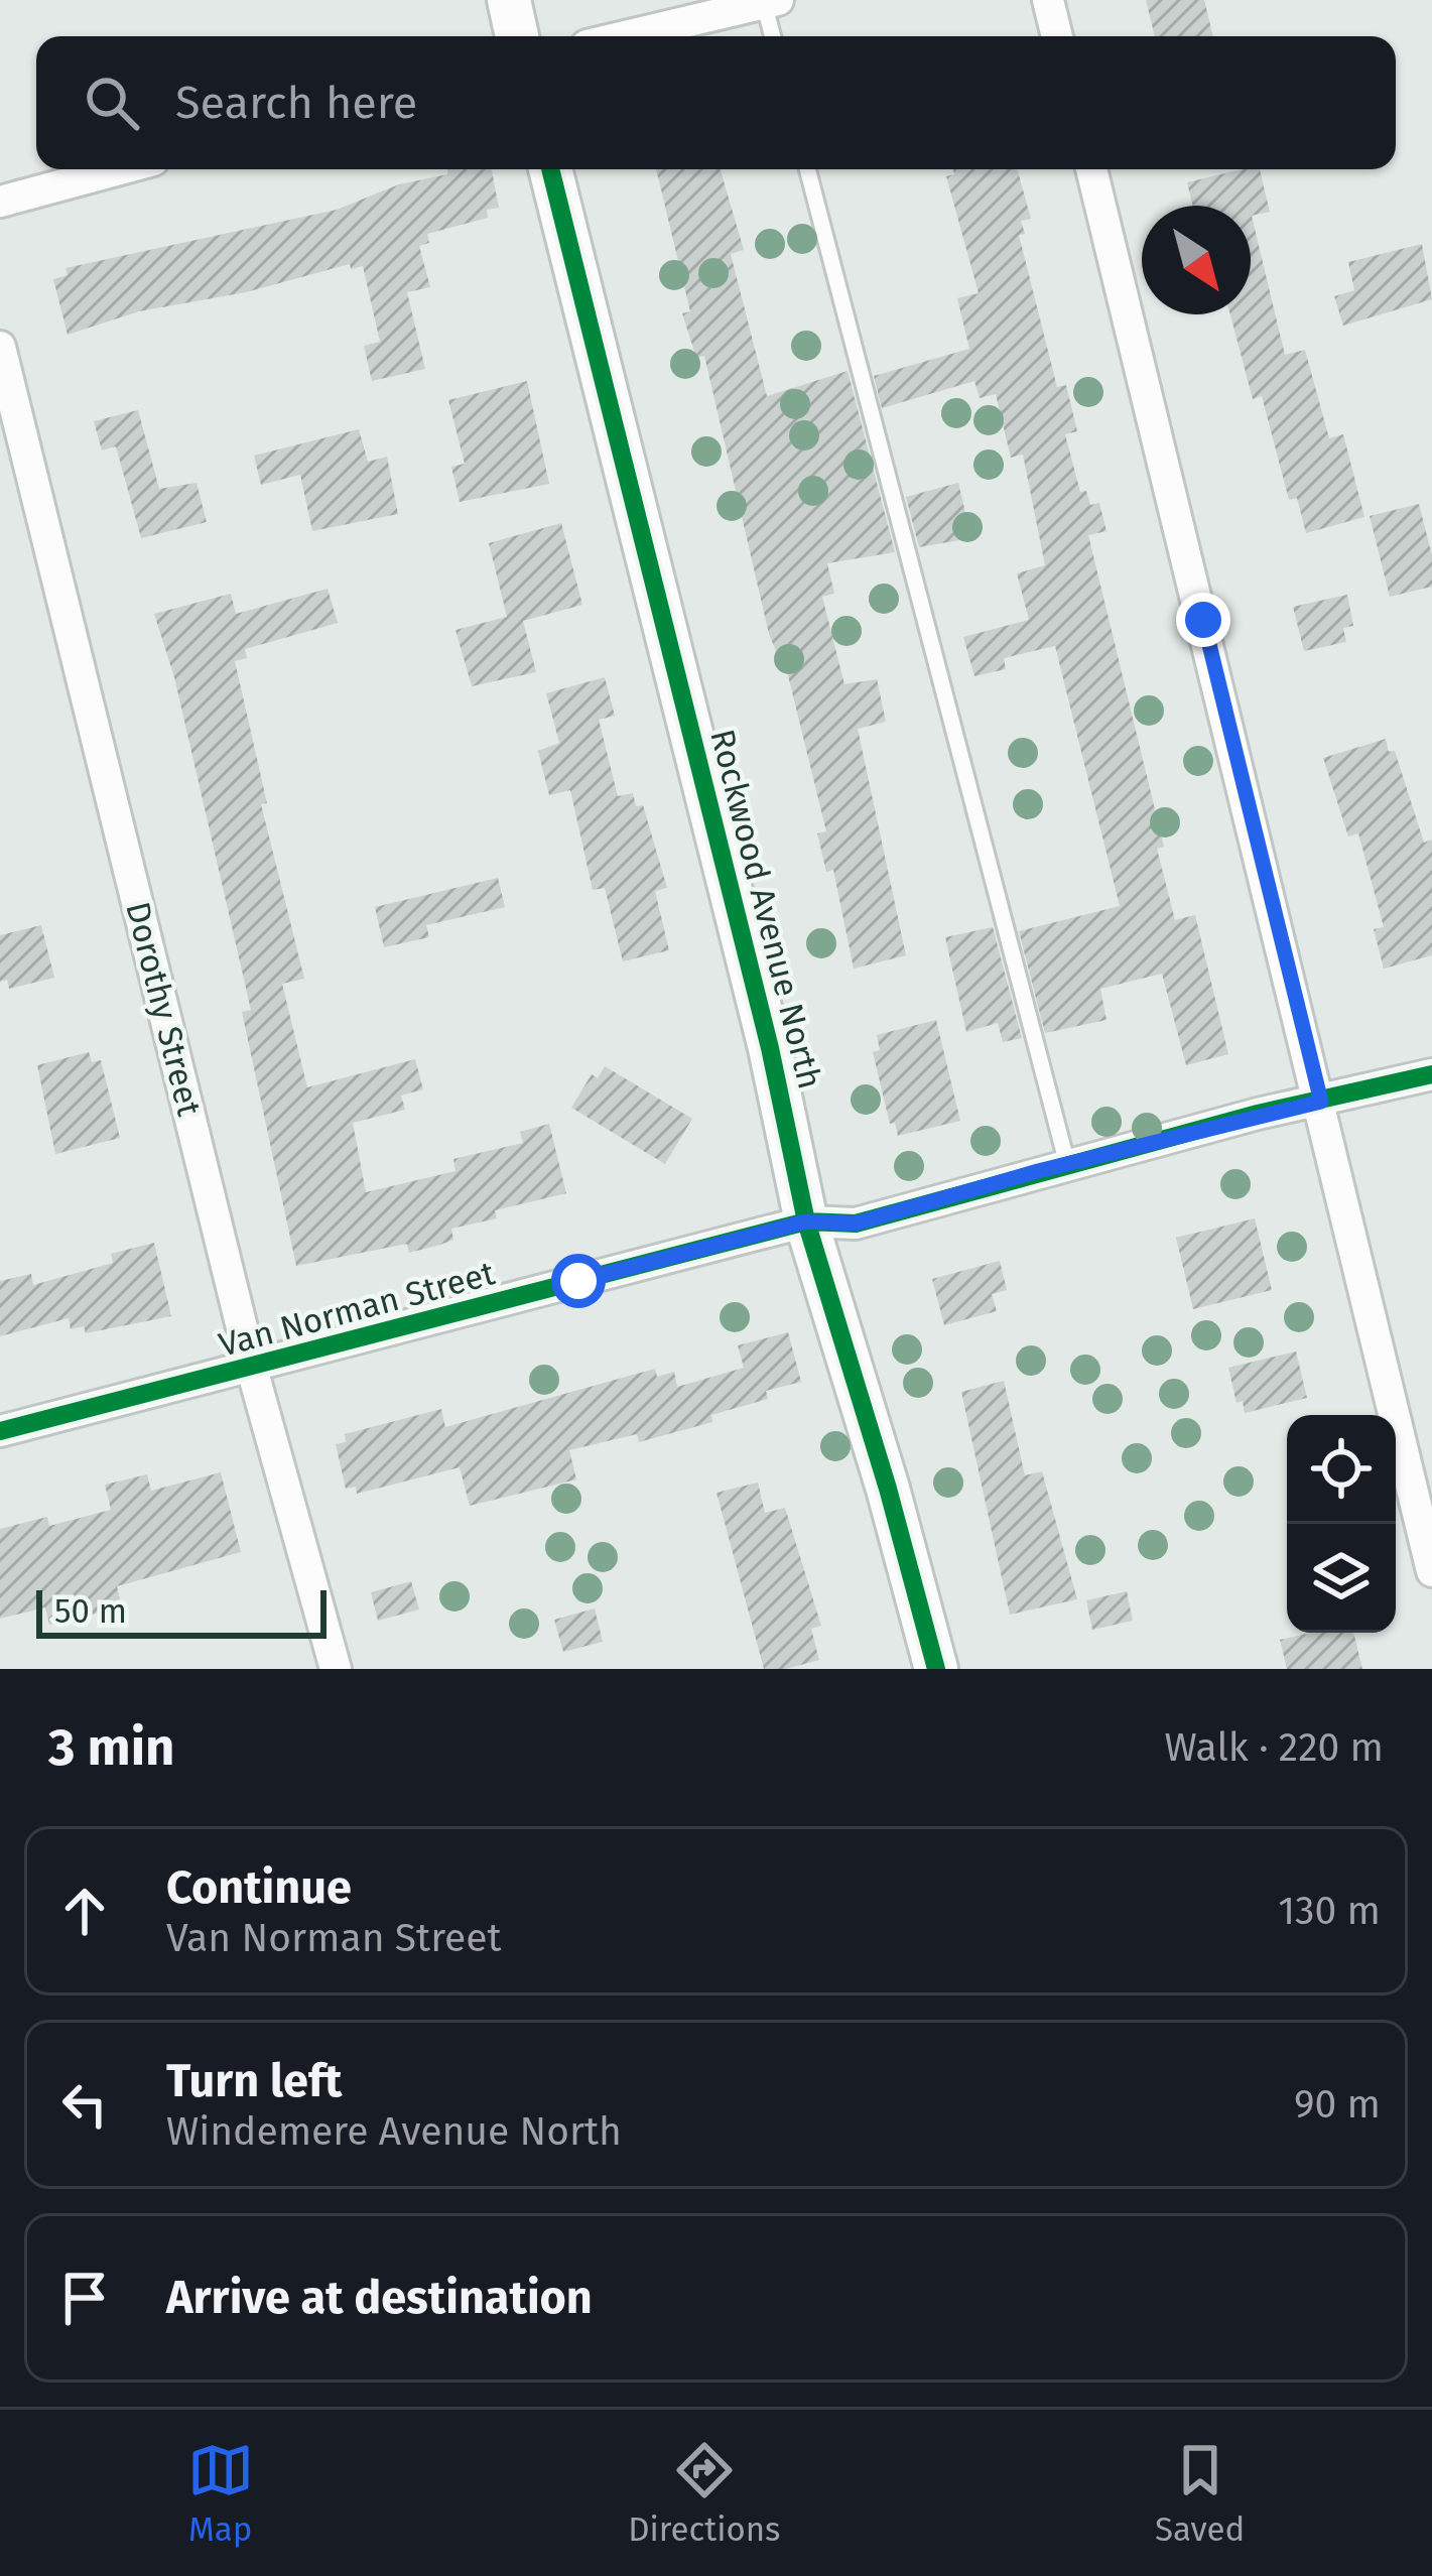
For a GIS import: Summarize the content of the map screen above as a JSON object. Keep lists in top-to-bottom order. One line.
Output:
{"streets":{"street":["Rockwood Avenue North","Dorothy Street","Van Norman Street"]},"crossings":[["Rockwood Avenue North","Van Norman Street"],["Dorothy Street","Van Norman Street"]],"scale_bar":"50 m","north":"bottom right","page":{"search":"Search here","scale":"50 m","heading":["3 min","Walk · 220 m"],"list":[["Continue","Van Norman Street","130 m"],["Turn left","Windemere Avenue North","90 m"],"Arrive at destination"],"nav":["Map","Directions","Saved"]}}
